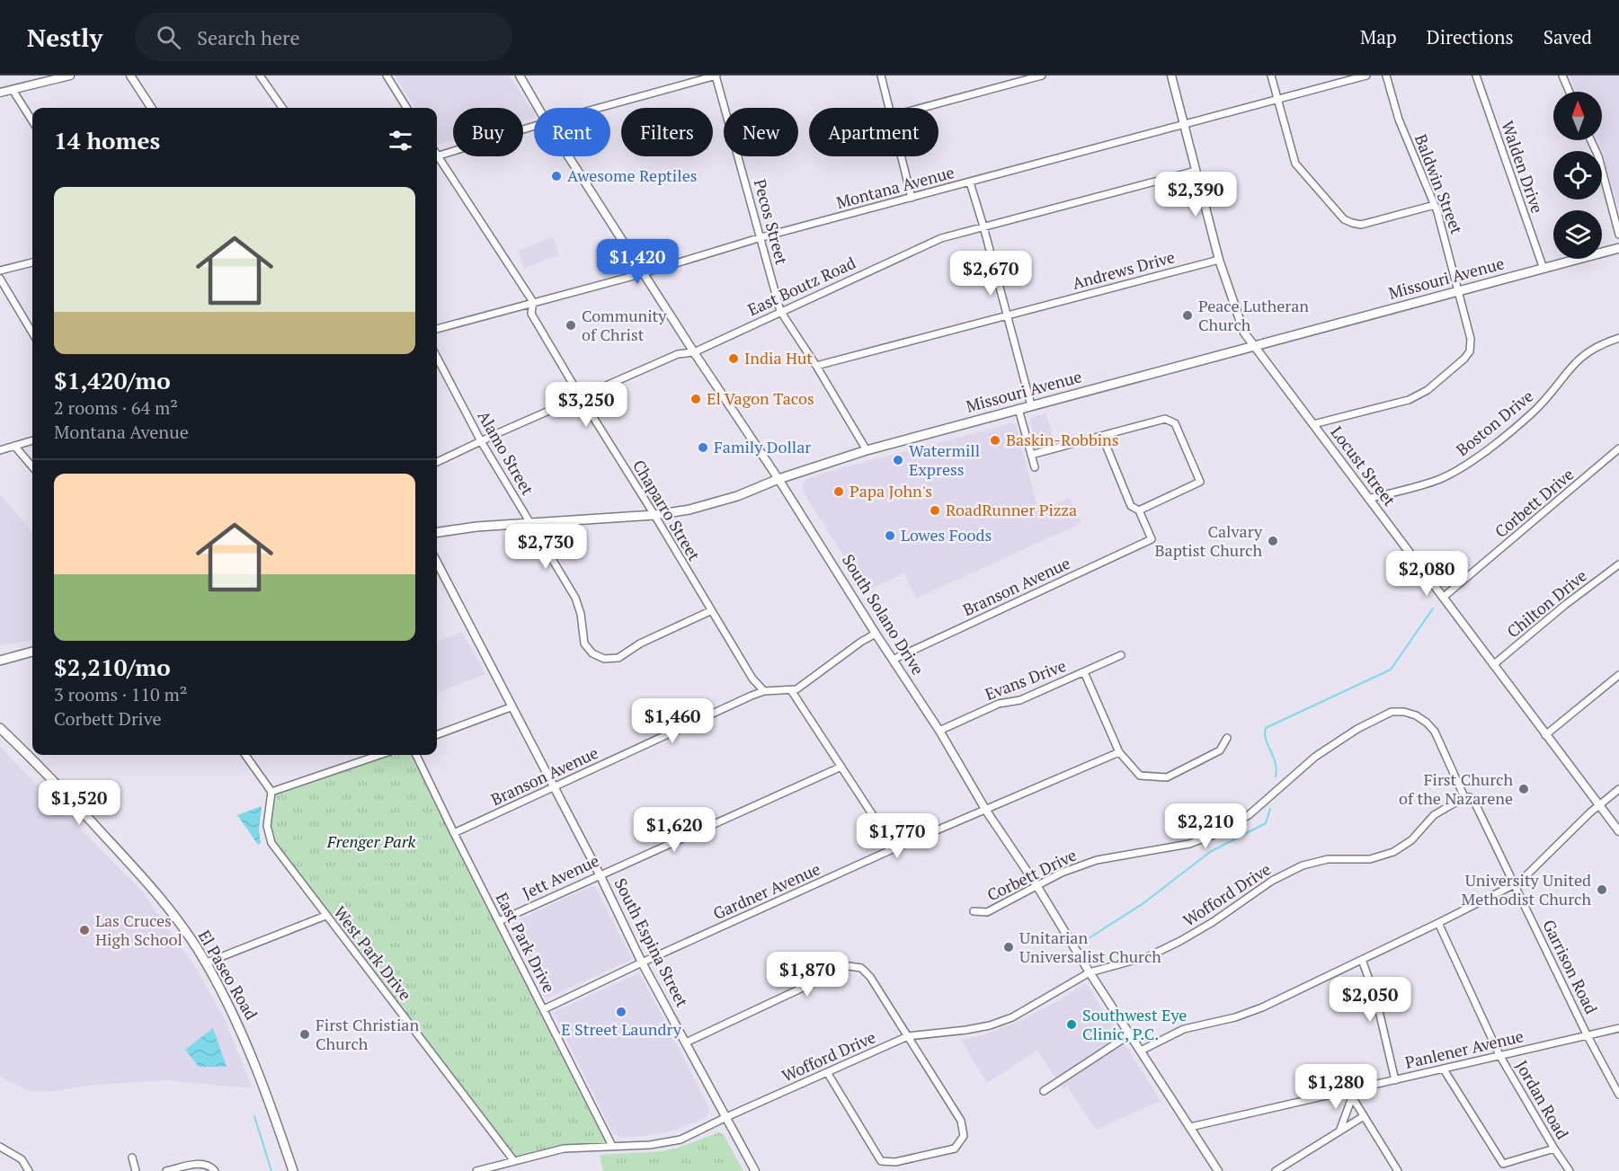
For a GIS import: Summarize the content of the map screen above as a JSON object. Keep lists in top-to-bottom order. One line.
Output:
{"streets":{"main road":["Missouri Avenue","El Paseo Road"],"street":["Walden Drive","Baldwin Street","Montana Avenue","Pecos Street","Andrews Drive","East Boutz Road","Boston Drive","Alamo Street","Locust Street","Corbett Drive","Chaparro Street","Branson Avenue","Chilton Drive","South Solano Drive","Evans Drive","Jett Avenue","Gardner Avenue","Wofford Drive","East Park Drive","South Espina Street","West Park Drive","Garrison Road","Panlener Avenue","Jordan Road"]},"crossings":[["Walden Drive","Missouri Avenue"],["Baldwin Street","Missouri Avenue"],["Baldwin Street","Locust Street"],["Montana Avenue","Pecos Street"],["Montana Avenue","Locust Street"],["Montana Avenue","Chaparro Street"],["Montana Avenue","South Solano Drive"],["Pecos Street","Andrews Drive"],["Pecos Street","Missouri Avenue"],["Pecos Street","East Boutz Road"],["Andrews Drive","Locust Street"],["Missouri Avenue","Alamo Street"],["Missouri Avenue","Locust Street"],["Missouri Avenue","Chaparro Street"],["Missouri Avenue","South Solano Drive"],["East Boutz Road","Alamo Street"],["East Boutz Road","Locust Street"],["East Boutz Road","Chaparro Street"],["East Boutz Road","South Solano Drive"],["Boston Drive","Locust Street"],["Alamo Street","Chaparro Street"],["Locust Street","Corbett Drive"],["Locust Street","Chilton Drive"],["Corbett Drive","South Solano Drive"],["Corbett Drive","Garrison Road"],["Chaparro Street","Branson Avenue"],["Branson Avenue","South Solano Drive"],["Branson Avenue","East Park Drive"],["Branson Avenue","South Espina Street"],["South Solano Drive","Evans Drive"],["South Solano Drive","Gardner Avenue"],["South Solano Drive","Wofford Drive"],["South Solano Drive","Panlener Avenue"],["Jett Avenue","East Park Drive"],["Jett Avenue","South Espina Street"],["Gardner Avenue","East Park Drive"],["Gardner Avenue","South Espina Street"],["Wofford Drive","East Park Drive"],["Wofford Drive","South Espina Street"],["Wofford Drive","West Park Drive"],["Wofford Drive","Garrison Road"],["Garrison Road","Panlener Avenue"],["Panlener Avenue","Jordan Road"]],"parks":["Frenger Park"],"places":["Awesome Reptiles","Peace Lutheran Church","Community of Christ","India Hut","El Vagon Tacos","Baskin-Robbins","Family Dollar","Watermill Express","Papa John's","RoadRunner Pizza","Lowes Foods","Calvary Baptist Church","First Church of the Nazarene","University United Methodist Church","Las Cruces High School","Unitarian Universalist Church","E Street Laundry","Southwest Eye Clinic, P.C.","First Christian Church"],"north":"top","page":{"header":"Nestly","search":"Search here","nav":["Map","Directions","Saved"],"chip":["Buy","Rent","Filters","New","Apartment"],"heading":"14 homes","price":["$2,390","$1,420","$2,670","$3,250","$2,730","$2,080","$1,460","$1,520","$2,210","$1,620","$1,770","$1,870","$2,050","$1,280"],"list":[{"name":"$1,420/mo","note":"2 rooms · 64 m² · Montana Avenue"},{"name":"$2,210/mo","note":"3 rooms · 110 m² · Corbett Drive"}]}}
